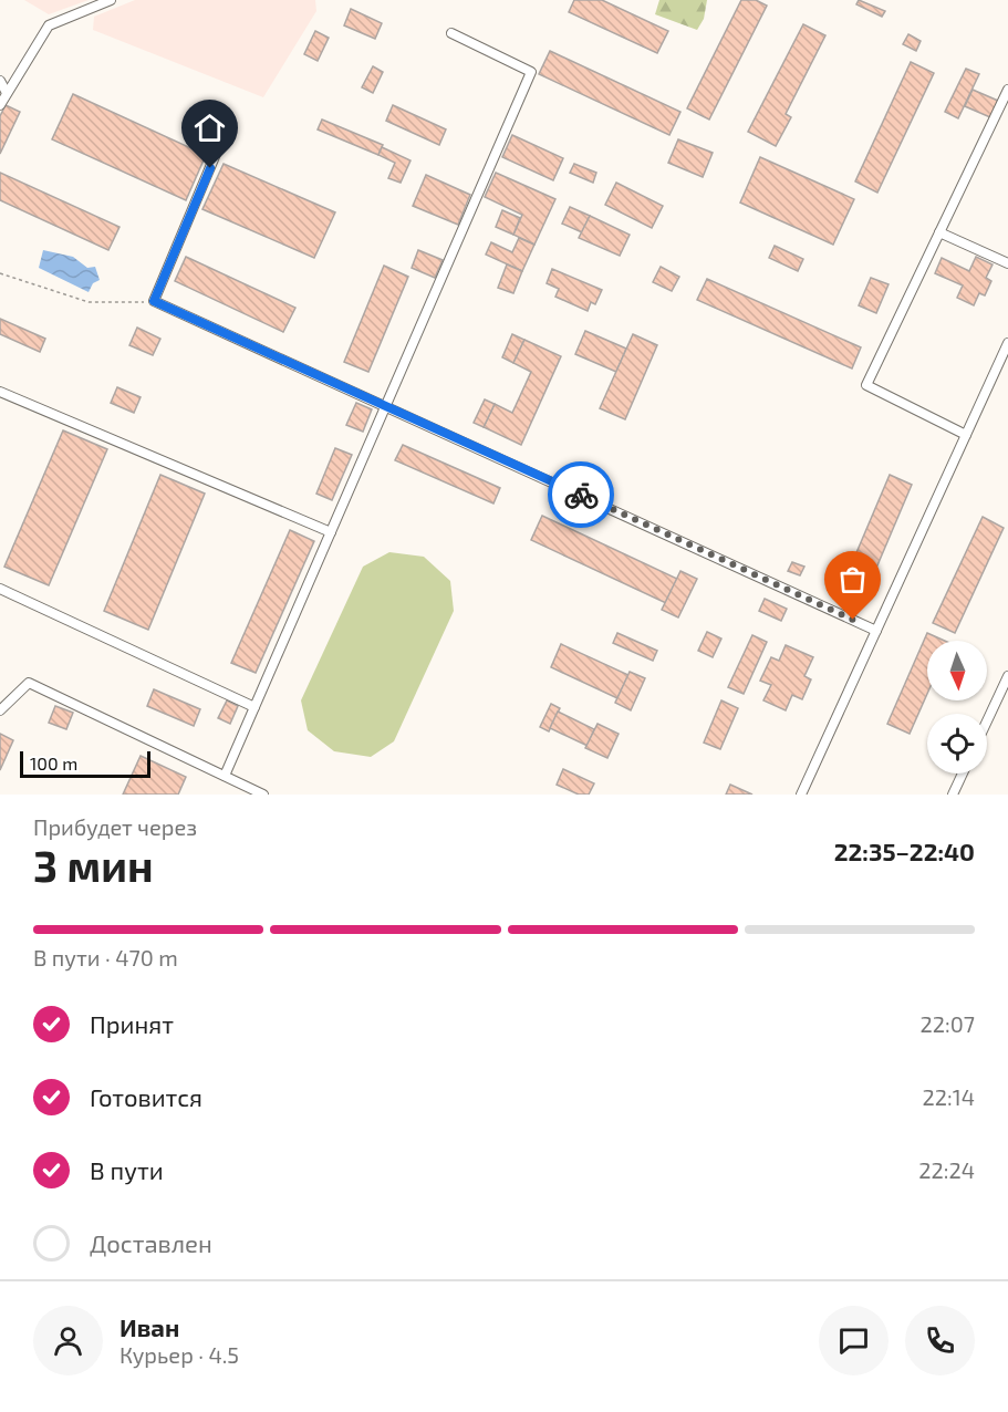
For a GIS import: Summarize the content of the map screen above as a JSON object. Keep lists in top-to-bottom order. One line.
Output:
{"scale_bar":"100 m","north":"bottom","page":{"scale":"100 m","heading":["3 мин","Прибудет через","22:35–22:40"],"panel":["Иван","Курьер · 4.5"],"bar":"В пути · 470 m","list":[["Принят","22:07"],["Готовится","22:14"],["В пути","22:24"],"Доставлен"]}}
